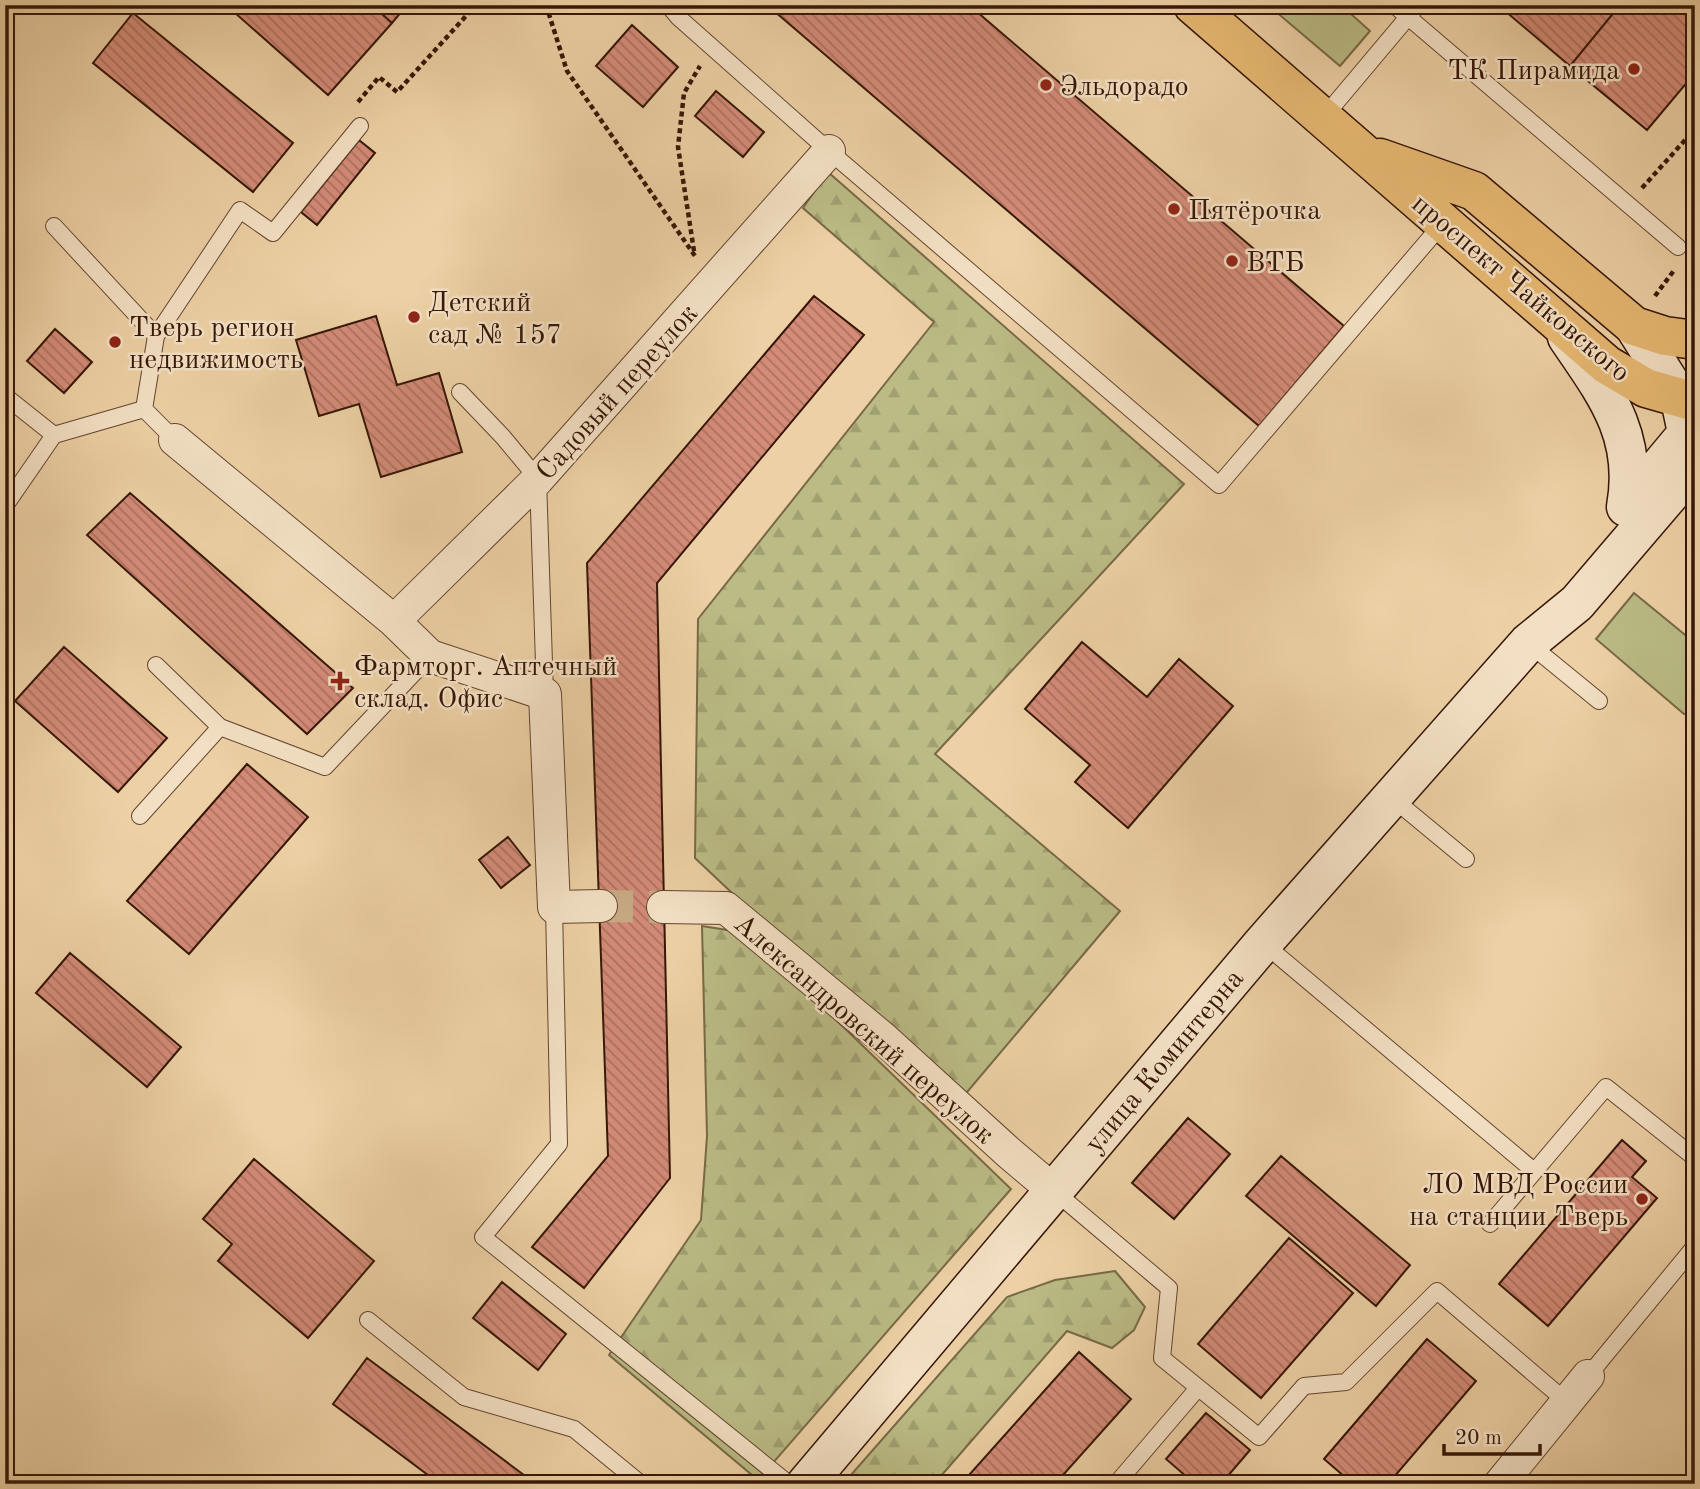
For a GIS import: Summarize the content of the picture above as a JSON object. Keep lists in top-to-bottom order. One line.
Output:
{"streets":{"main road":["проспект Чайковского","улица Коминтерна"],"street":["Садовый переулок","Александровский переулок"]},"crossings":[["проспект Чайковского","улица Коминтерна"],["Александровский переулок","улица Коминтерна"]],"places":{"other":["ТК Пирамида","Эльдорадо","Пятёрочка","ВТБ","Детский сад № 157","Тверь регион недвижимость","ЛО МВД России на станции Тверь"],"health":["Фармторг. Аптечный склад. Офис"]},"scale_bar":"20 m"}
